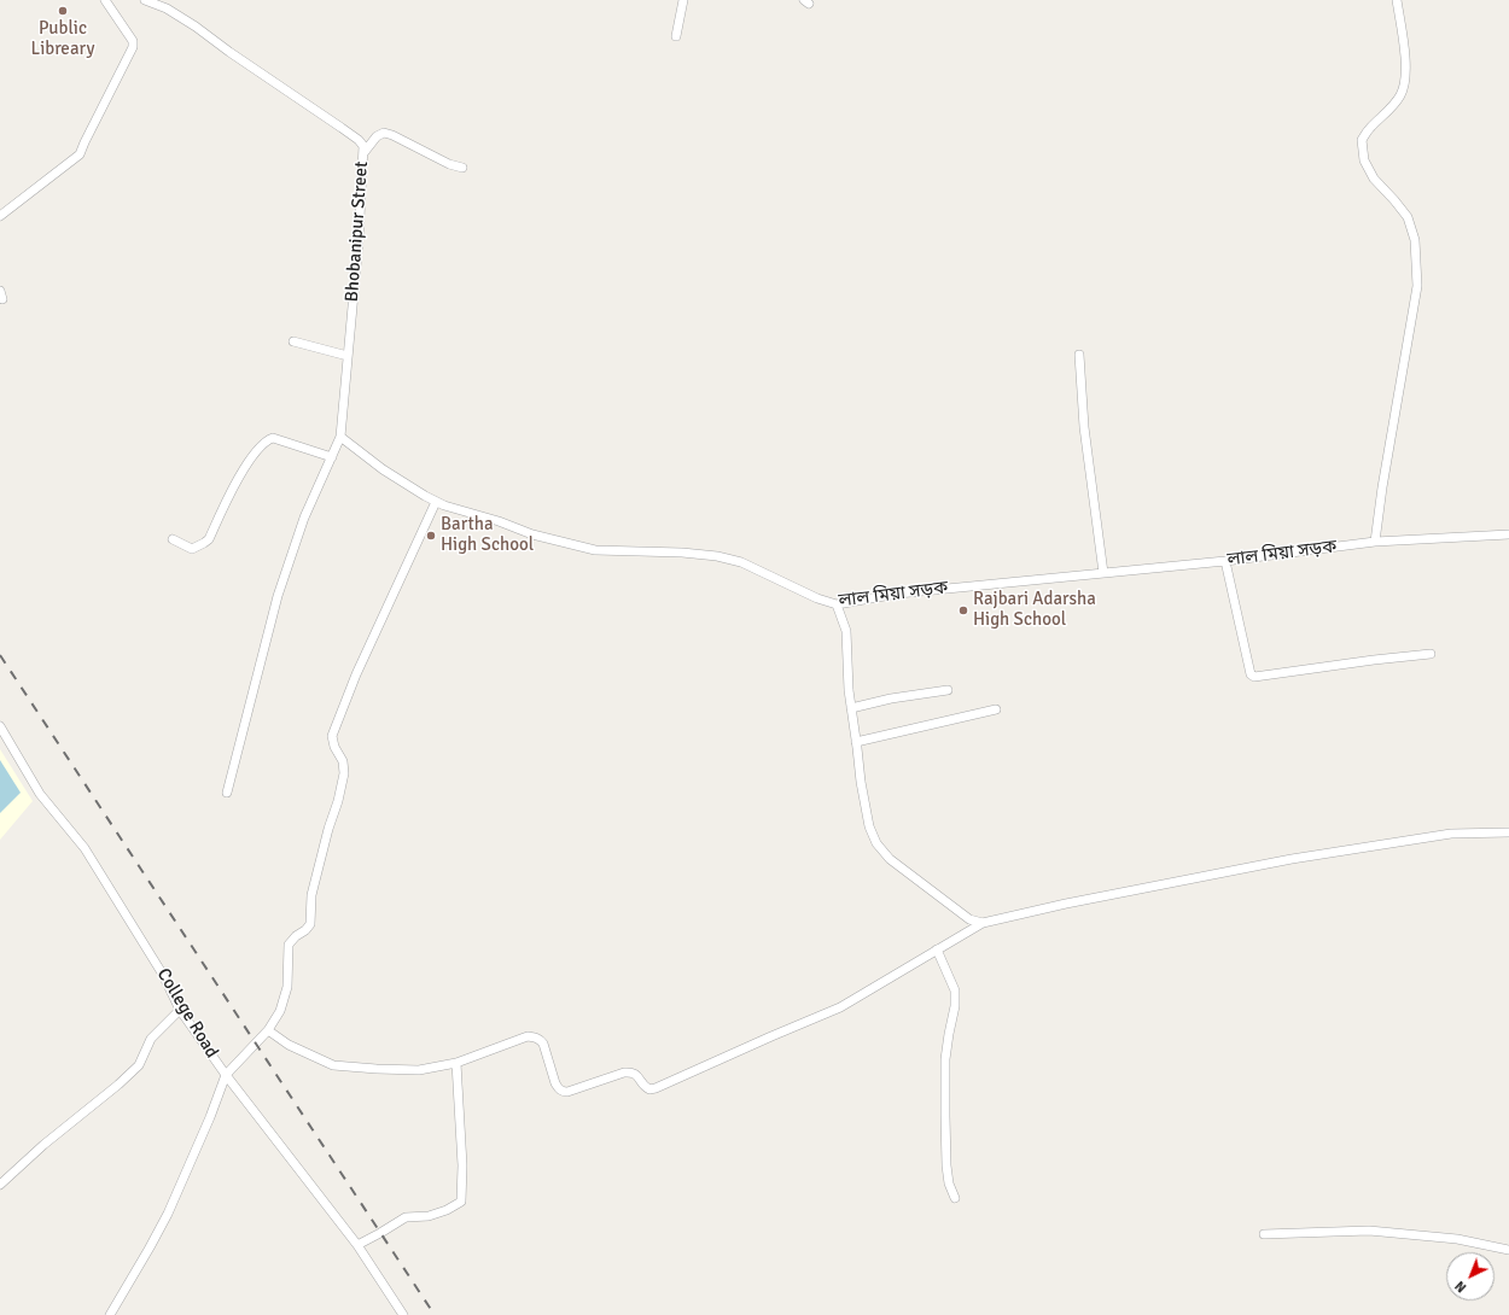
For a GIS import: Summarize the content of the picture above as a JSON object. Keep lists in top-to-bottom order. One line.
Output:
{"streets":{"street":["Bhobanipur Street","লাল মিয়া সড়ক","College Road"]},"crossings":[["Bhobanipur Street","লাল মিয়া সড়ক"]],"places":["Public Libreary","Bartha High School","Rajbari Adarsha High School"],"north":"bottom left"}
